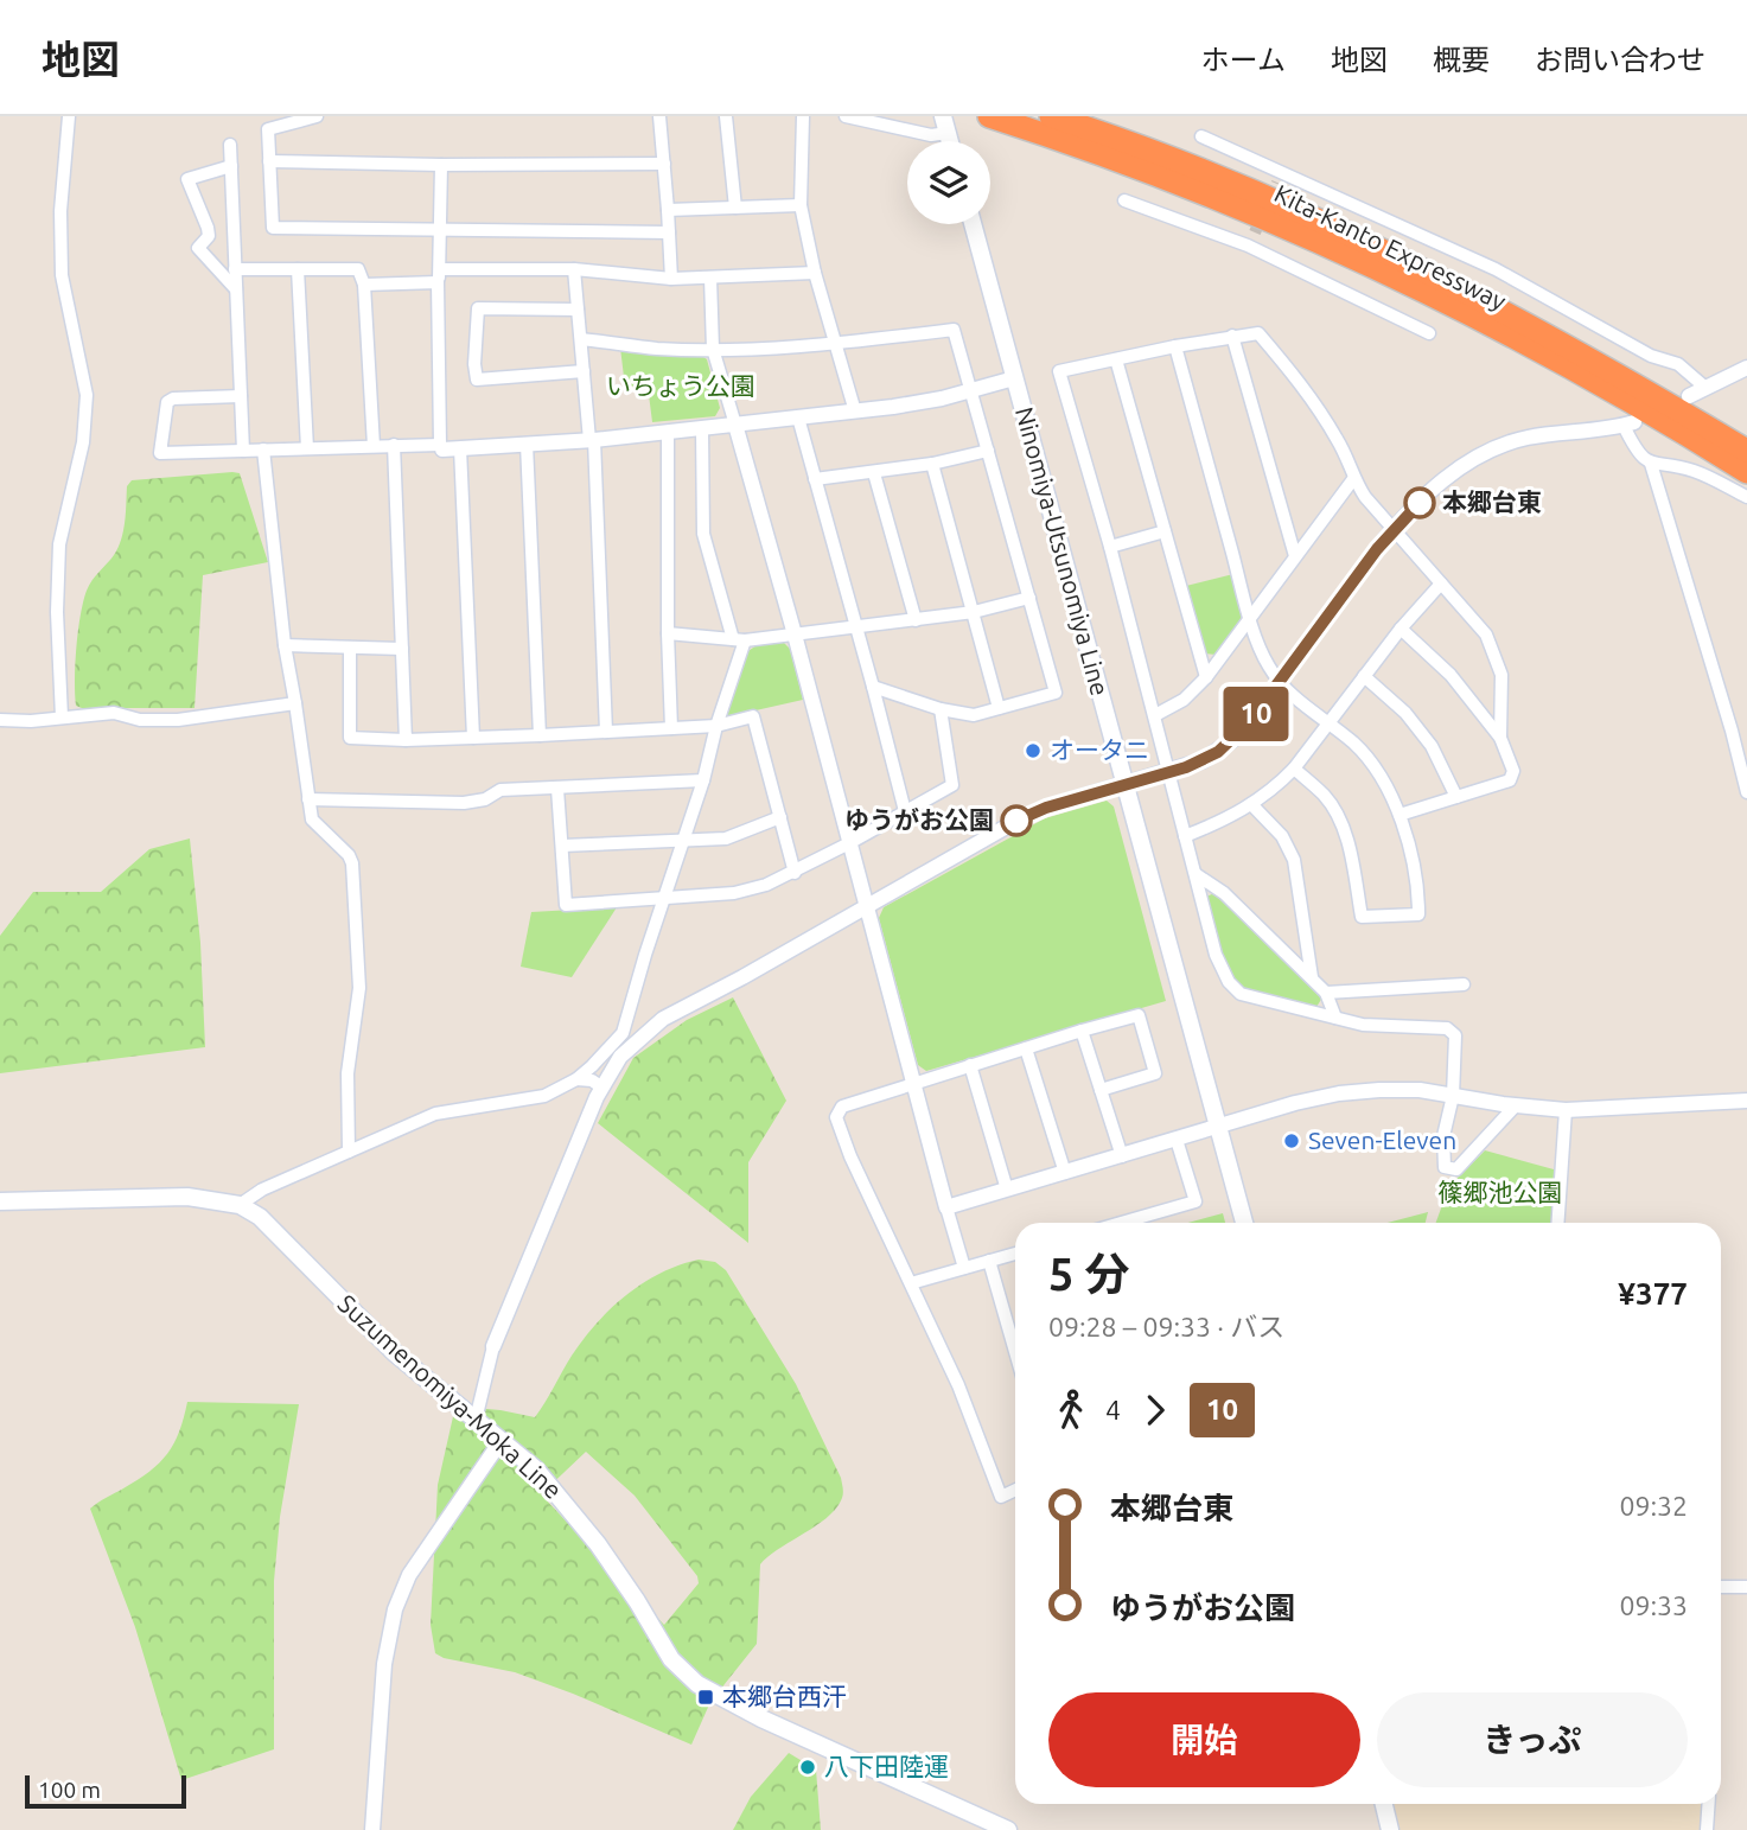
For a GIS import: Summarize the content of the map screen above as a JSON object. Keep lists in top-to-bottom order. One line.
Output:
{"streets":{"highway":["Kita-Kanto Expressway"],"main road":["Ninomiya-Utsunomiya Line","Suzumenomiya-Moka Line"]},"parks":["いちょう公園","篠郷池公園"],"places":{"other":["本郷台東","オータニ","ゆうがお公園","Seven-Eleven","八下田陸運"],"transit":["本郷台西汗"]},"lines":["bus line 10"],"scale_bar":"100 m","page":{"header":"地図","nav":["ホーム","地図","概要","お問い合わせ"],"on_map":"10","heading":["5 分","09:28 – 09:33 · バス","¥377"],"legs":["4","10"],"list":[{"name":"本郷台東","value":"09:32"},{"name":"ゆうがお公園","value":"09:33"}],"buttons":["開始","きっぷ"],"scale":"100 m"}}
